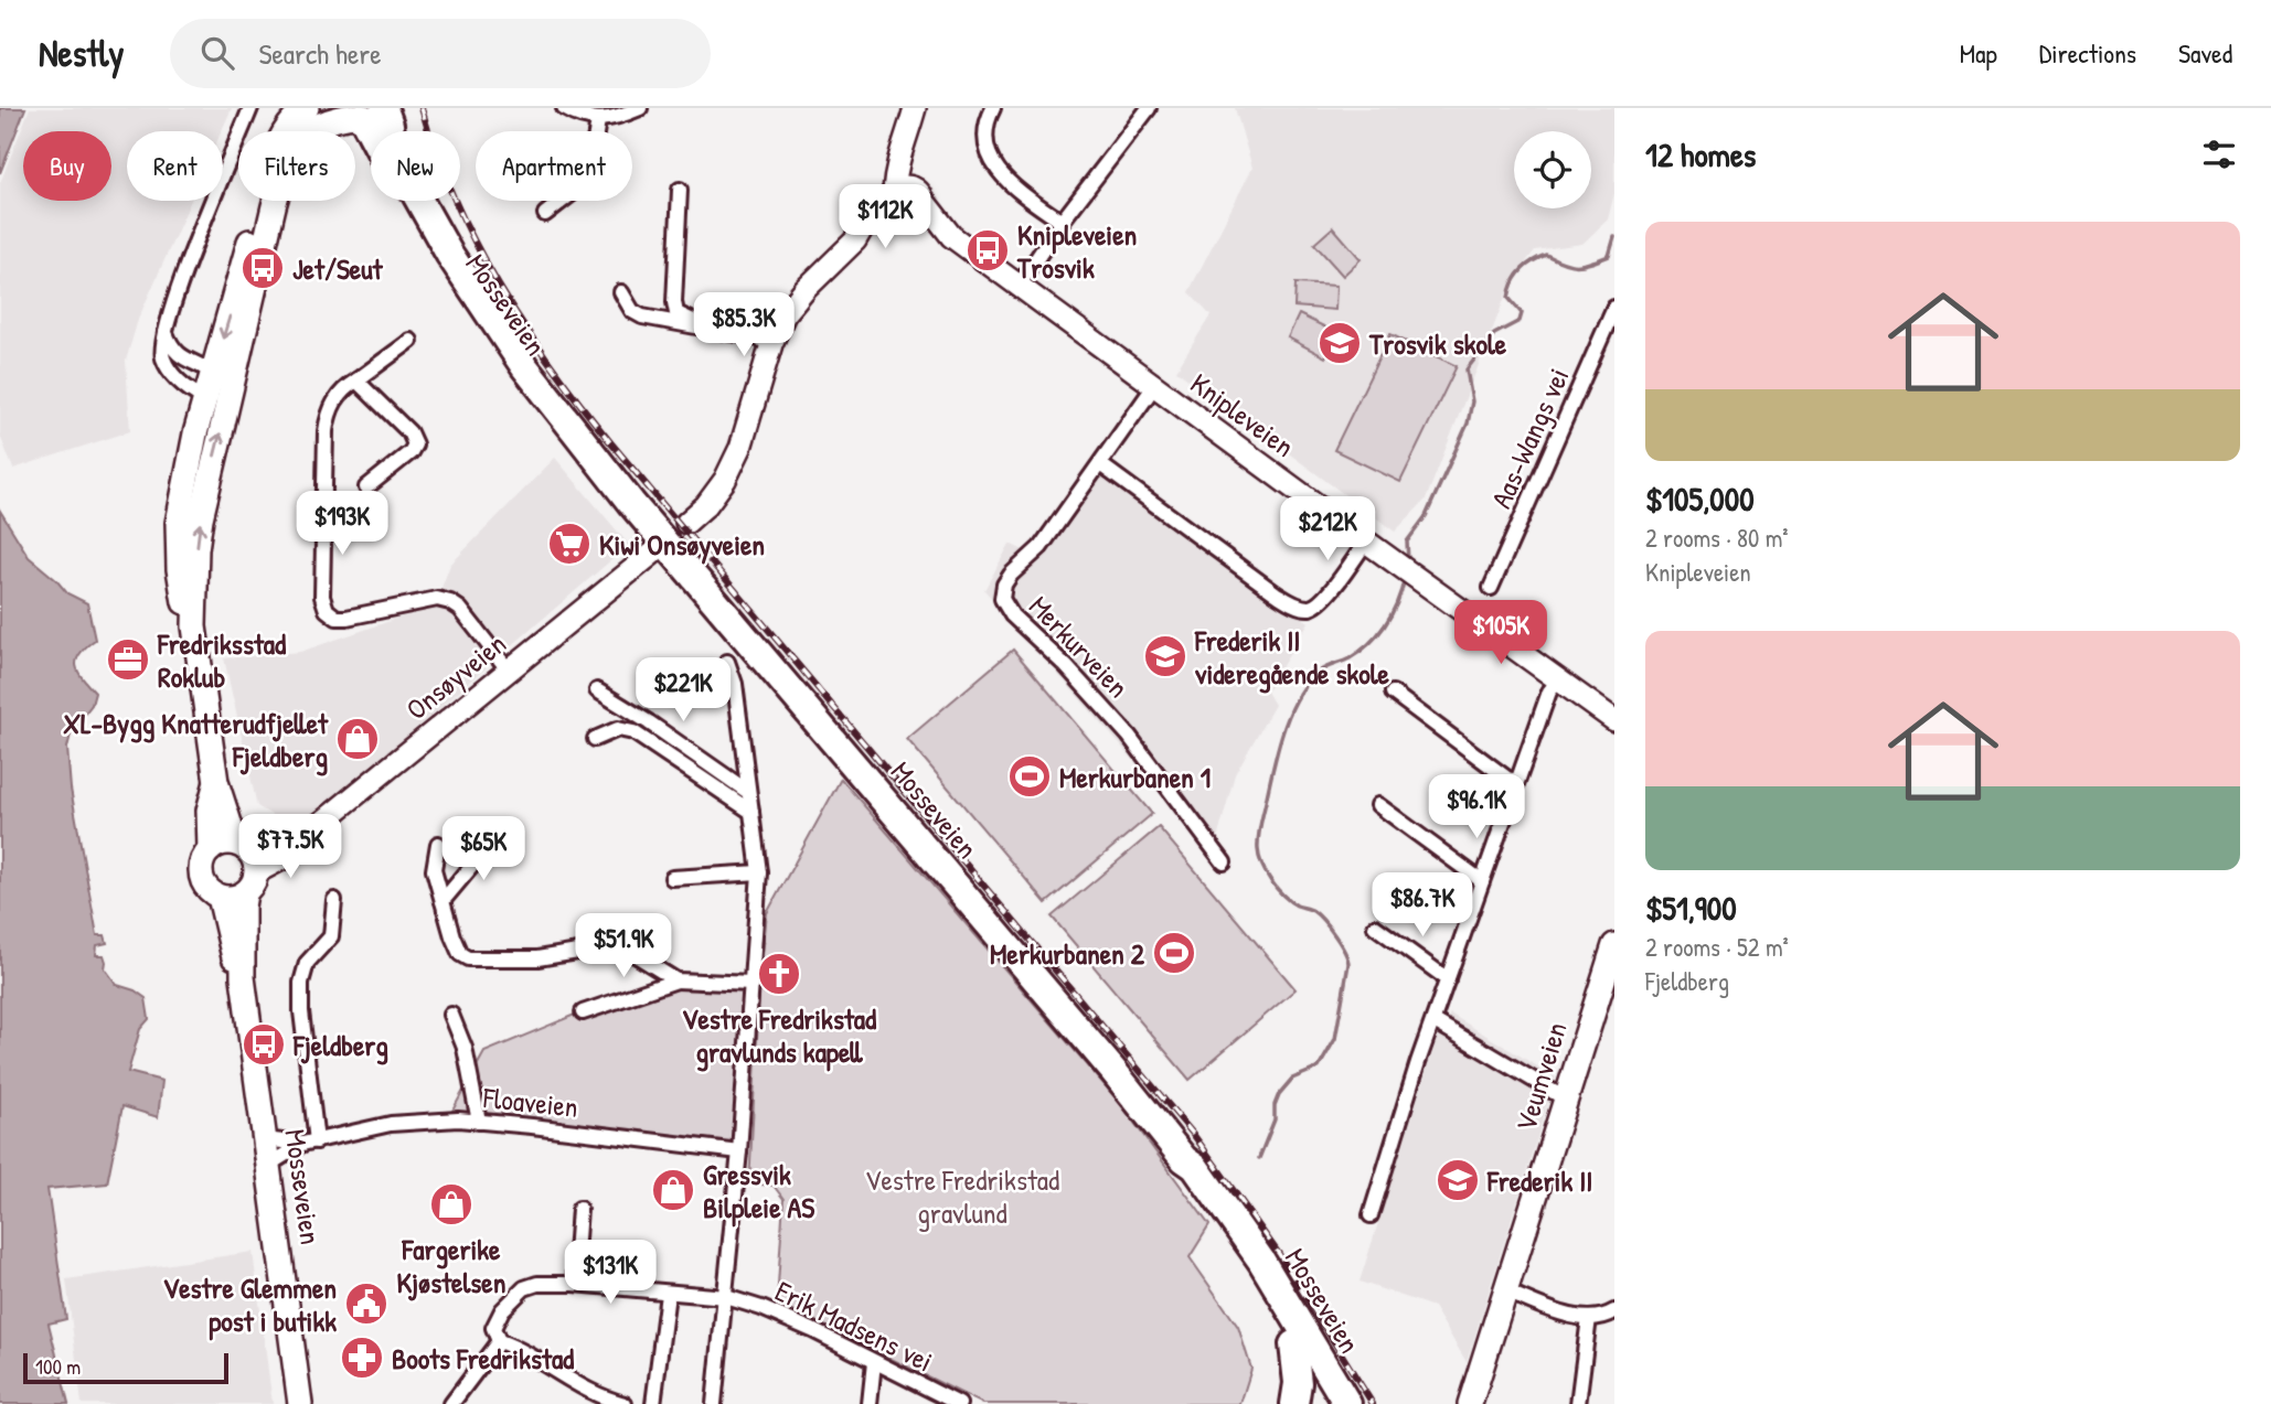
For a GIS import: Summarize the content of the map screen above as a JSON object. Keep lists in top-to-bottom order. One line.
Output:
{"streets":{"highway":["Mosseveien"],"main road":["Veumveien"],"street":["Knipleveien","Aas-Wangs vei","Merkurveien","Onsøyveien","Floaveien","Erik Madsens vei"]},"crossings":[["Mosseveien","Onsøyveien"],["Mosseveien","Floaveien"],["Knipleveien","Merkurveien"]],"parks":["Vestre Fredrikstad gravlund"],"places":{"bus stop":["Knipleveien Trosvik","Jet/Seut","Fjeldberg"],"school or university":["Trosvik skole","Frederik II videregående skole","Frederik II"],"supermarket":["Kiwi Onsøyveien"],"office":["Fredriksstad Roklub"],"shop":["XL-Bygg Knatterudfjellet Fjeldberg","Gressvik Bilpleie AS","Fargerike Kjøstelsen"],"sports":["Merkurbanen 1","Merkurbanen 2"],"church":["Vestre Fredrikstad gravlunds kapell"],"public building":["Vestre Glemmen post i butikk"],"pharmacy":["Boots Fredrikstad"]},"scale_bar":"100 m","page":{"header":"Nestly","search":"Search here","nav":["Map","Directions","Saved"],"heading":"12 homes","chip":["Buy","Rent","Filters","New","Apartment"],"price":["$112K","$85.3K","$193K","$212K","$105K","$221K","$96.1K","$77.5K","$65K","$86.7K","$51.9K","$131K"],"list":[{"name":"$105,000","note":"2 rooms · 80 m² · Knipleveien"},{"name":"$51,900","note":"2 rooms · 52 m² · Fjeldberg"}],"scale":"100 m"}}
